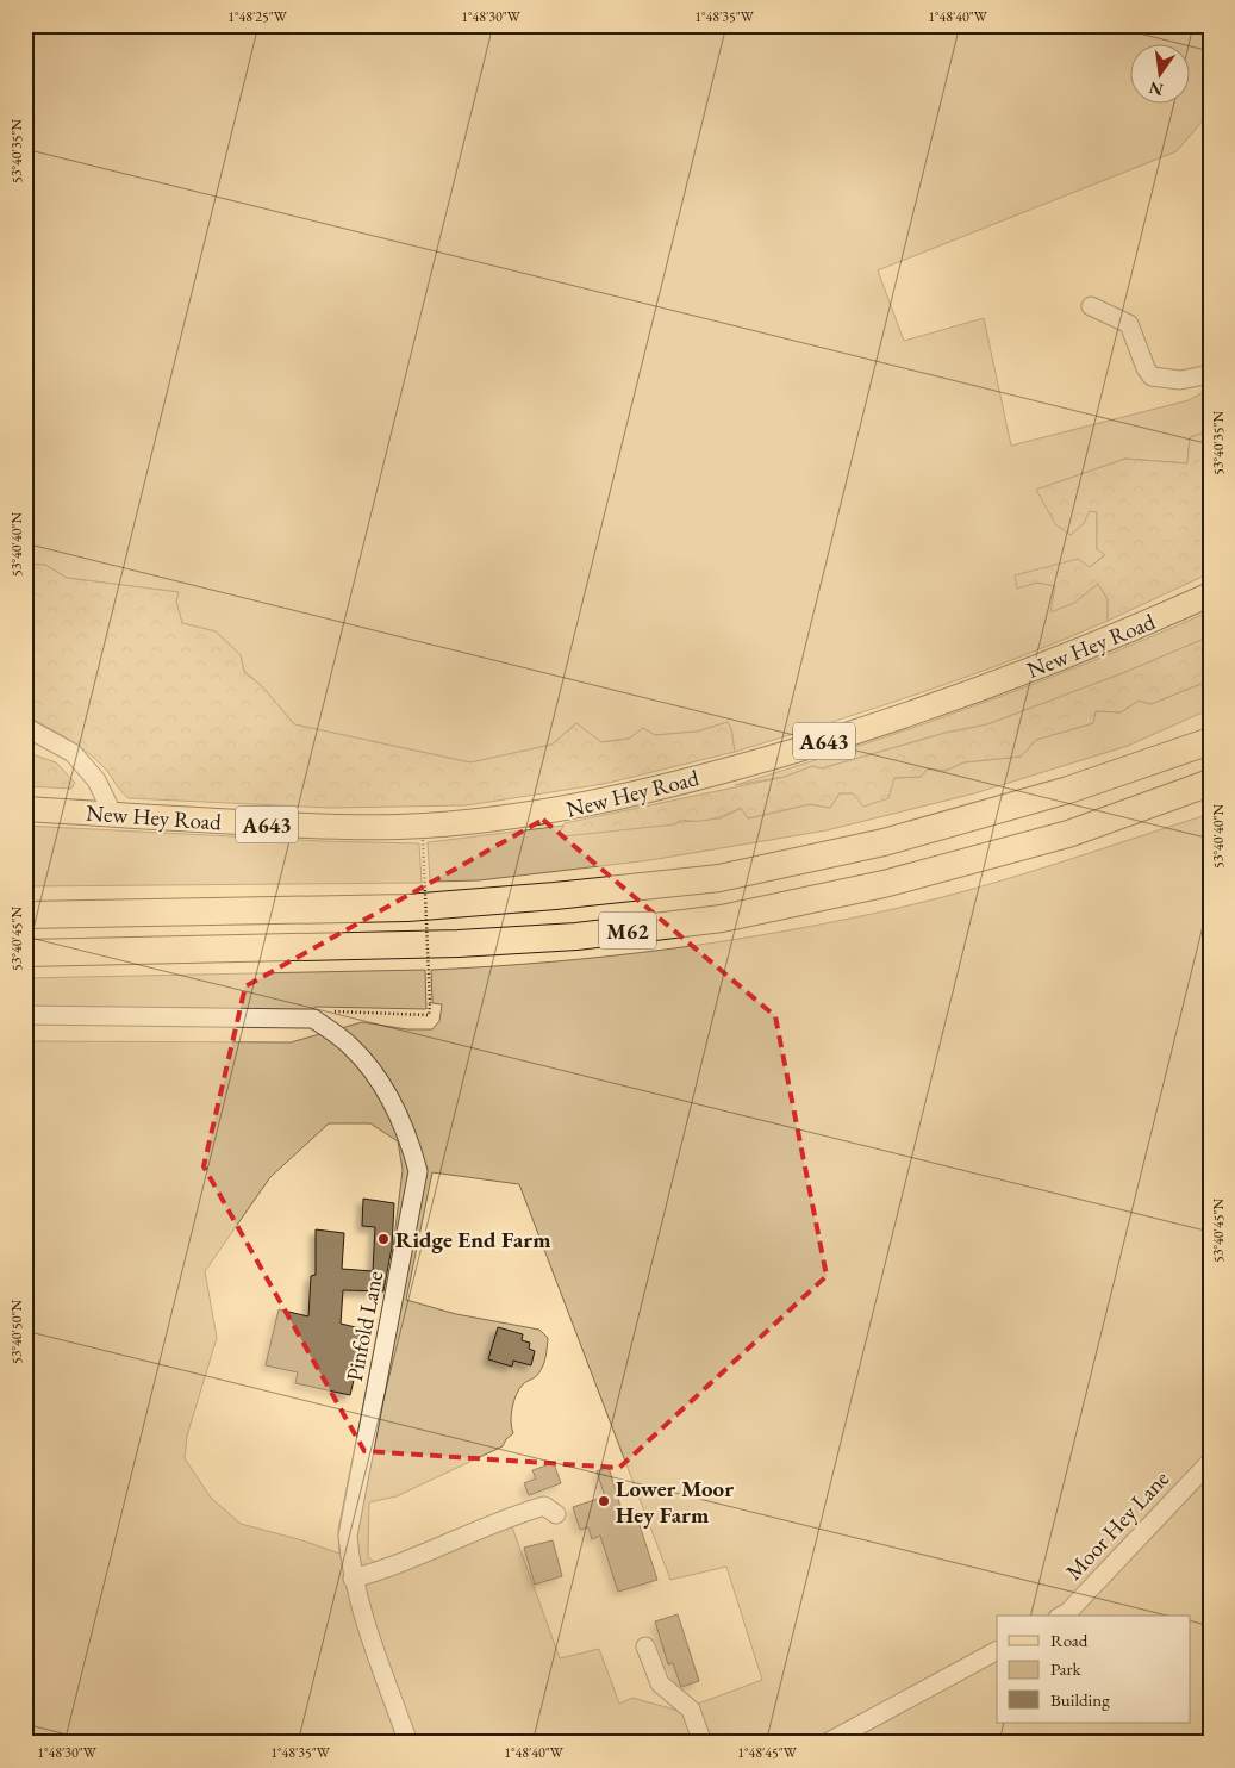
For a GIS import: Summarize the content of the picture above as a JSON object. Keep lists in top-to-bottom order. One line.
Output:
{"streets":{"highway":["M62"],"main road":["New Hey Road","A643"],"street":["Pinfold Lane","Moor Hey Lane"]},"places":["Ridge End Farm","Lower Moor Hey Farm"],"legend":["Road","Park","Building"],"north":"bottom","coordinates":["1°48'25\"W","1°48'30\"W","1°48'35\"W","1°48'40\"W","53°40'35\"N","53°40'40\"N","53°40'45\"N","53°40'50\"N","1°48'45\"W"]}
